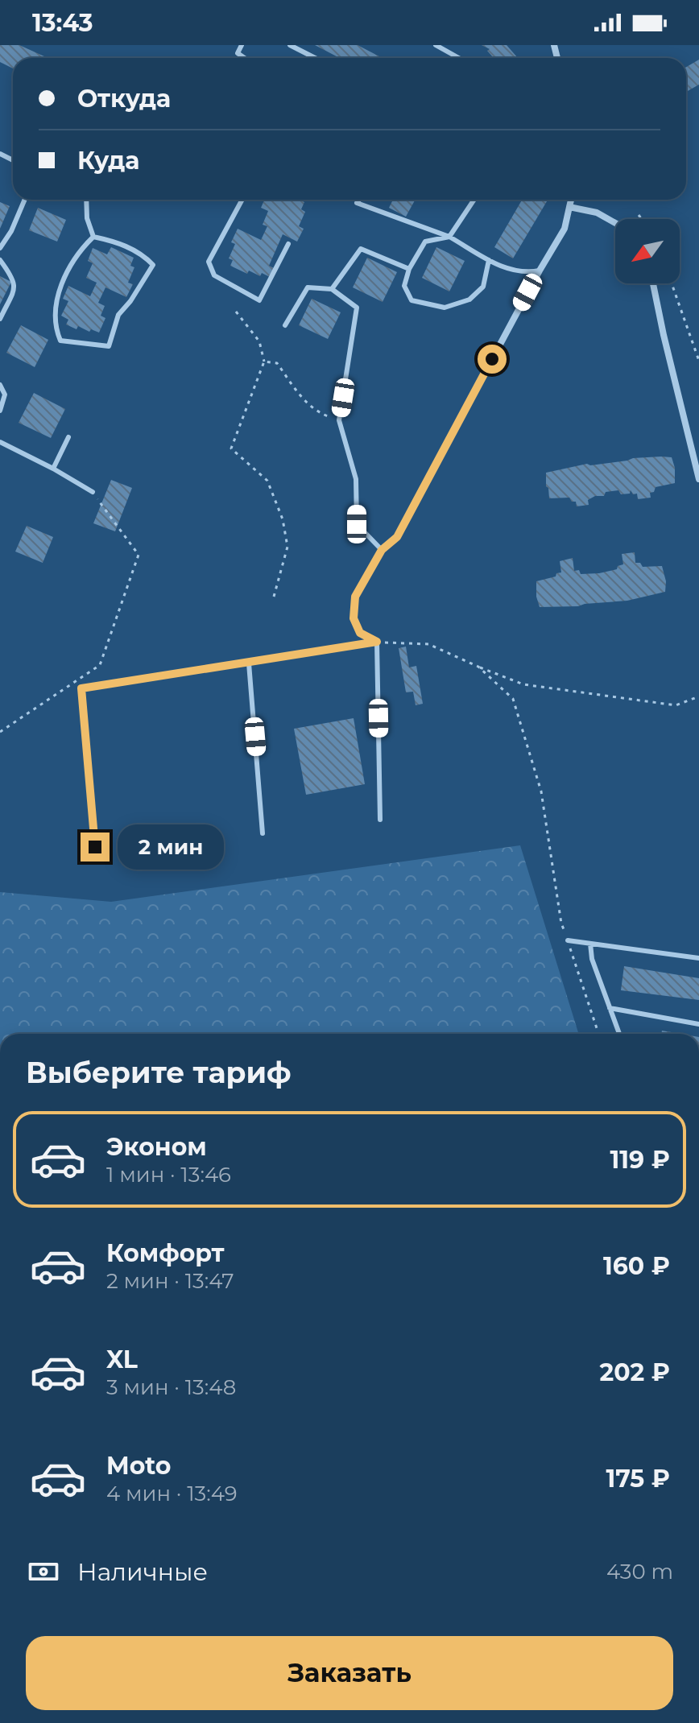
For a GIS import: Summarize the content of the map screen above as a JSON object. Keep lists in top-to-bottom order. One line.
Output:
{"north":"bottom left","page":{"status":"13:43","banner":["Откуда","Куда"],"bubble":"2 мин","heading":"Выберите тариф","list":[{"name":"Эконом","note":"1 мин · 13:46","value":"119 ₽"},{"name":"Комфорт","note":"2 мин · 13:47","value":"160 ₽"},{"name":"XL","note":"3 мин · 13:48","value":"202 ₽"},{"name":"Moto","note":"4 мин · 13:49","value":"175 ₽"}],"pay":["Наличные","430 m"],"buttons":"Заказать"}}
